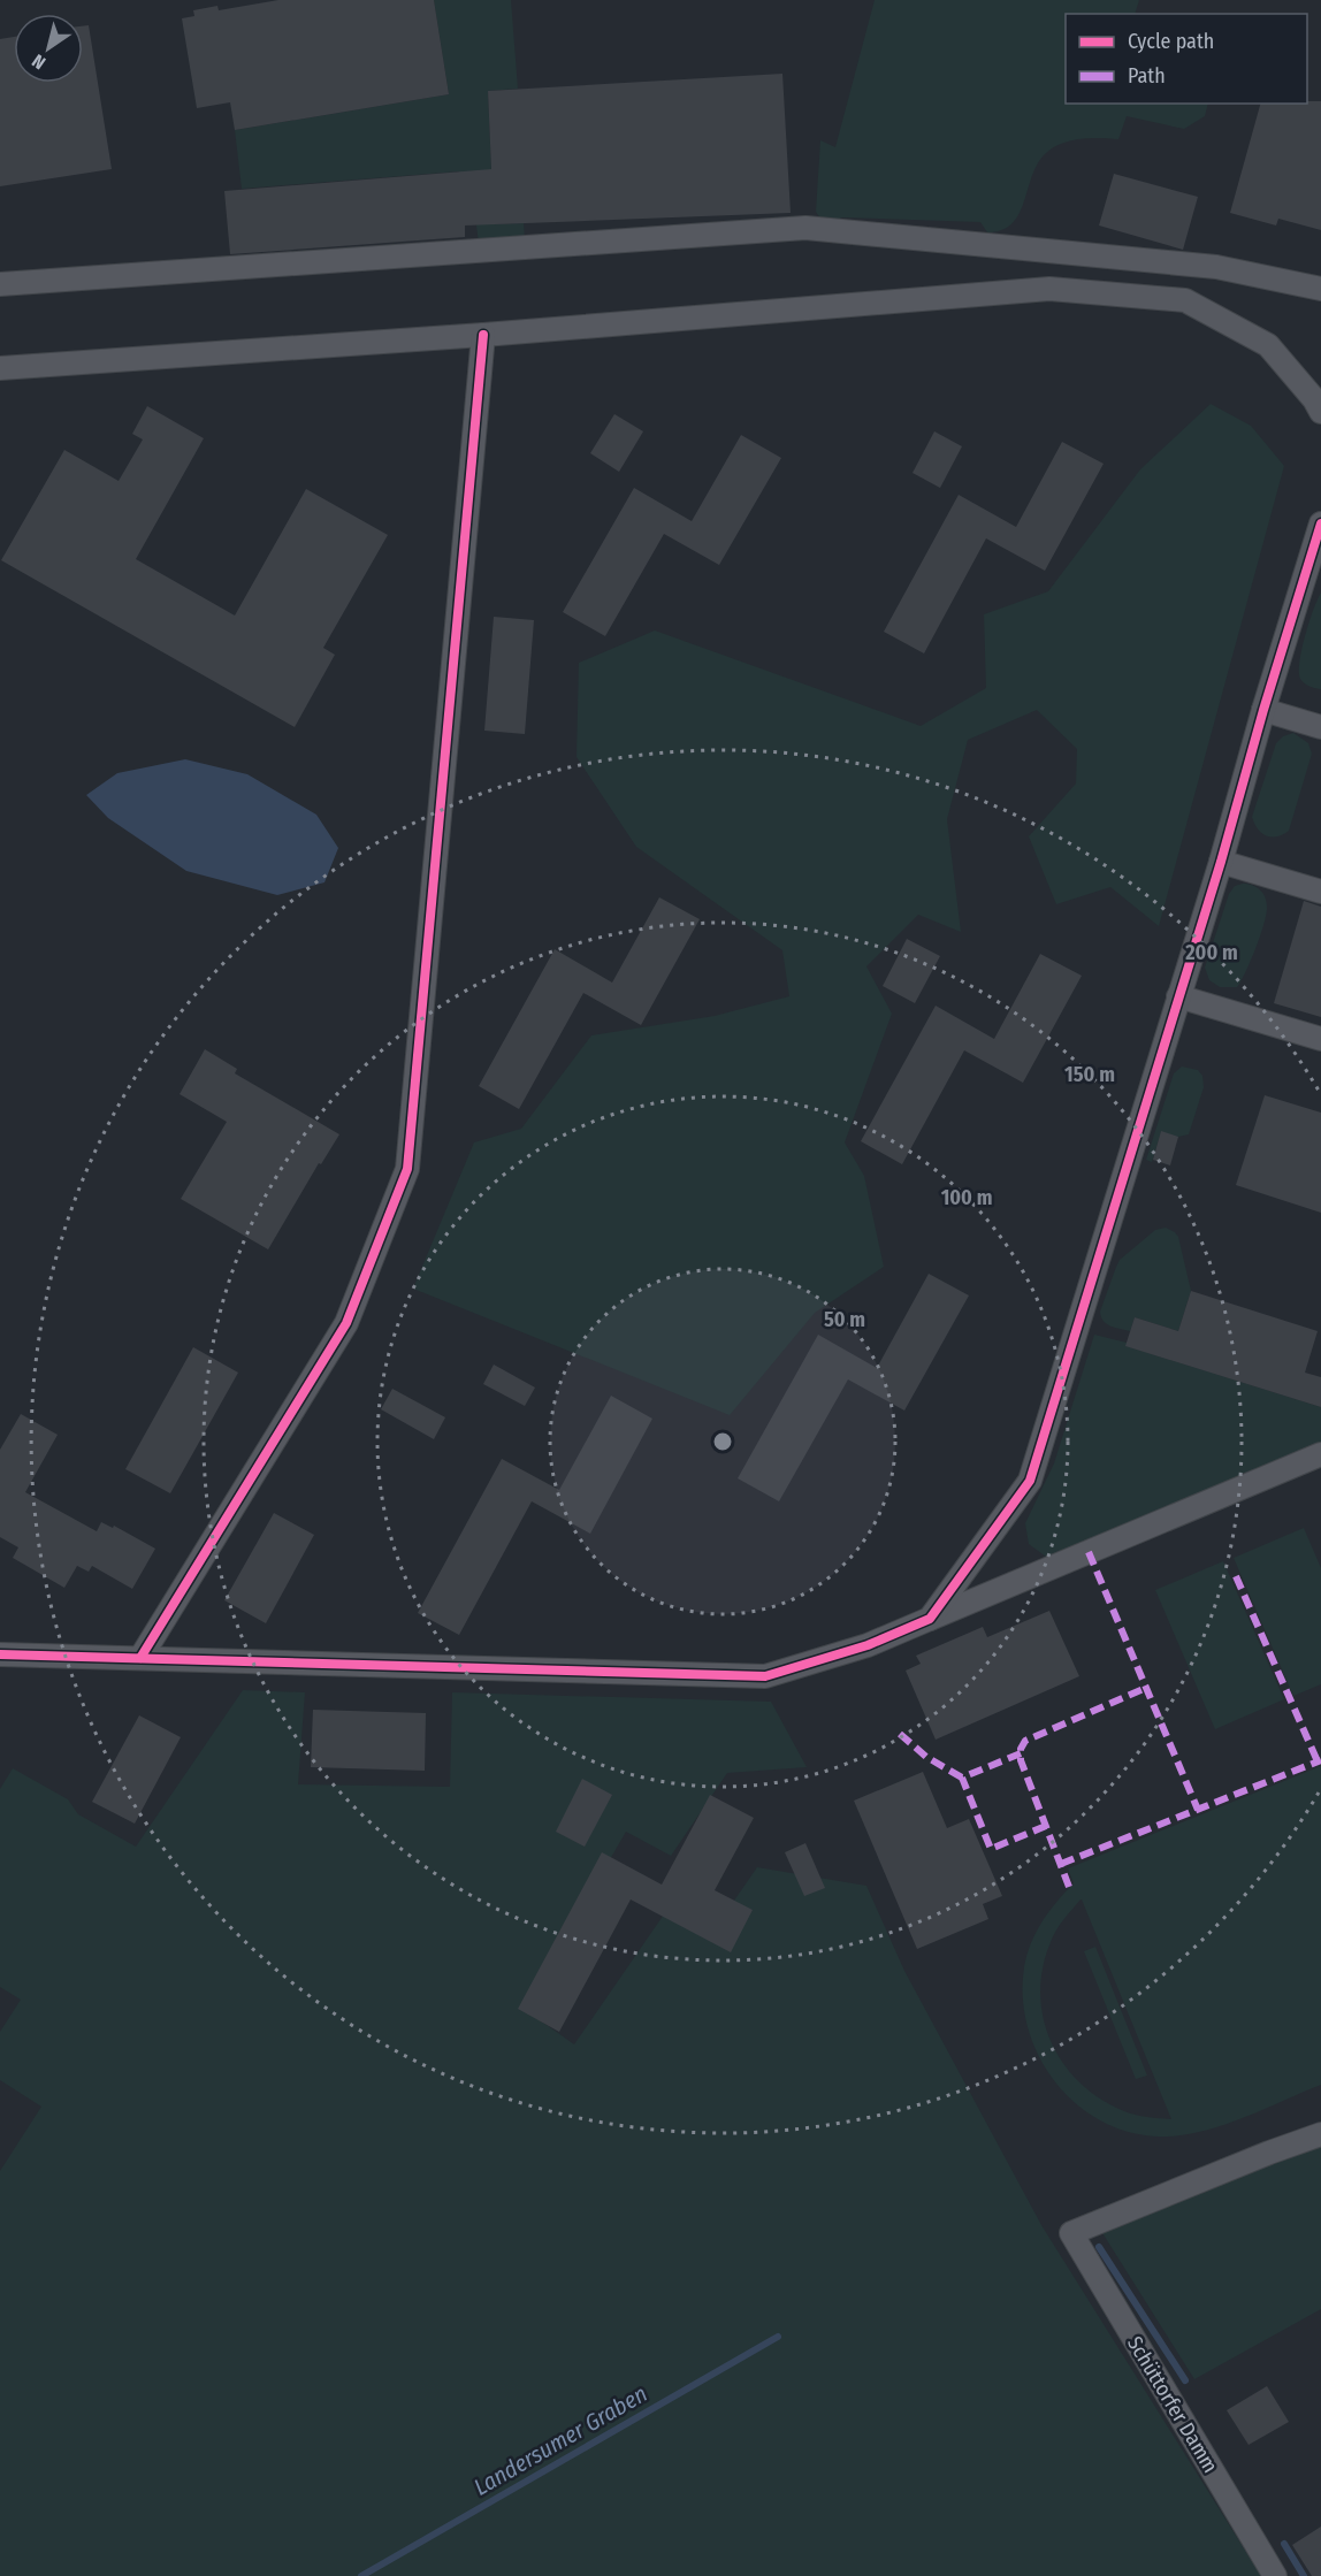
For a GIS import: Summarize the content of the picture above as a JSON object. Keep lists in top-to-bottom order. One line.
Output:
{"streets":{"street":["Schüttorfer Damm"]},"water":["Landersumer Graben"],"legend":["Cycle path","Path"],"north":"bottom left","rings":["200 m","150 m","100 m","50 m"]}
